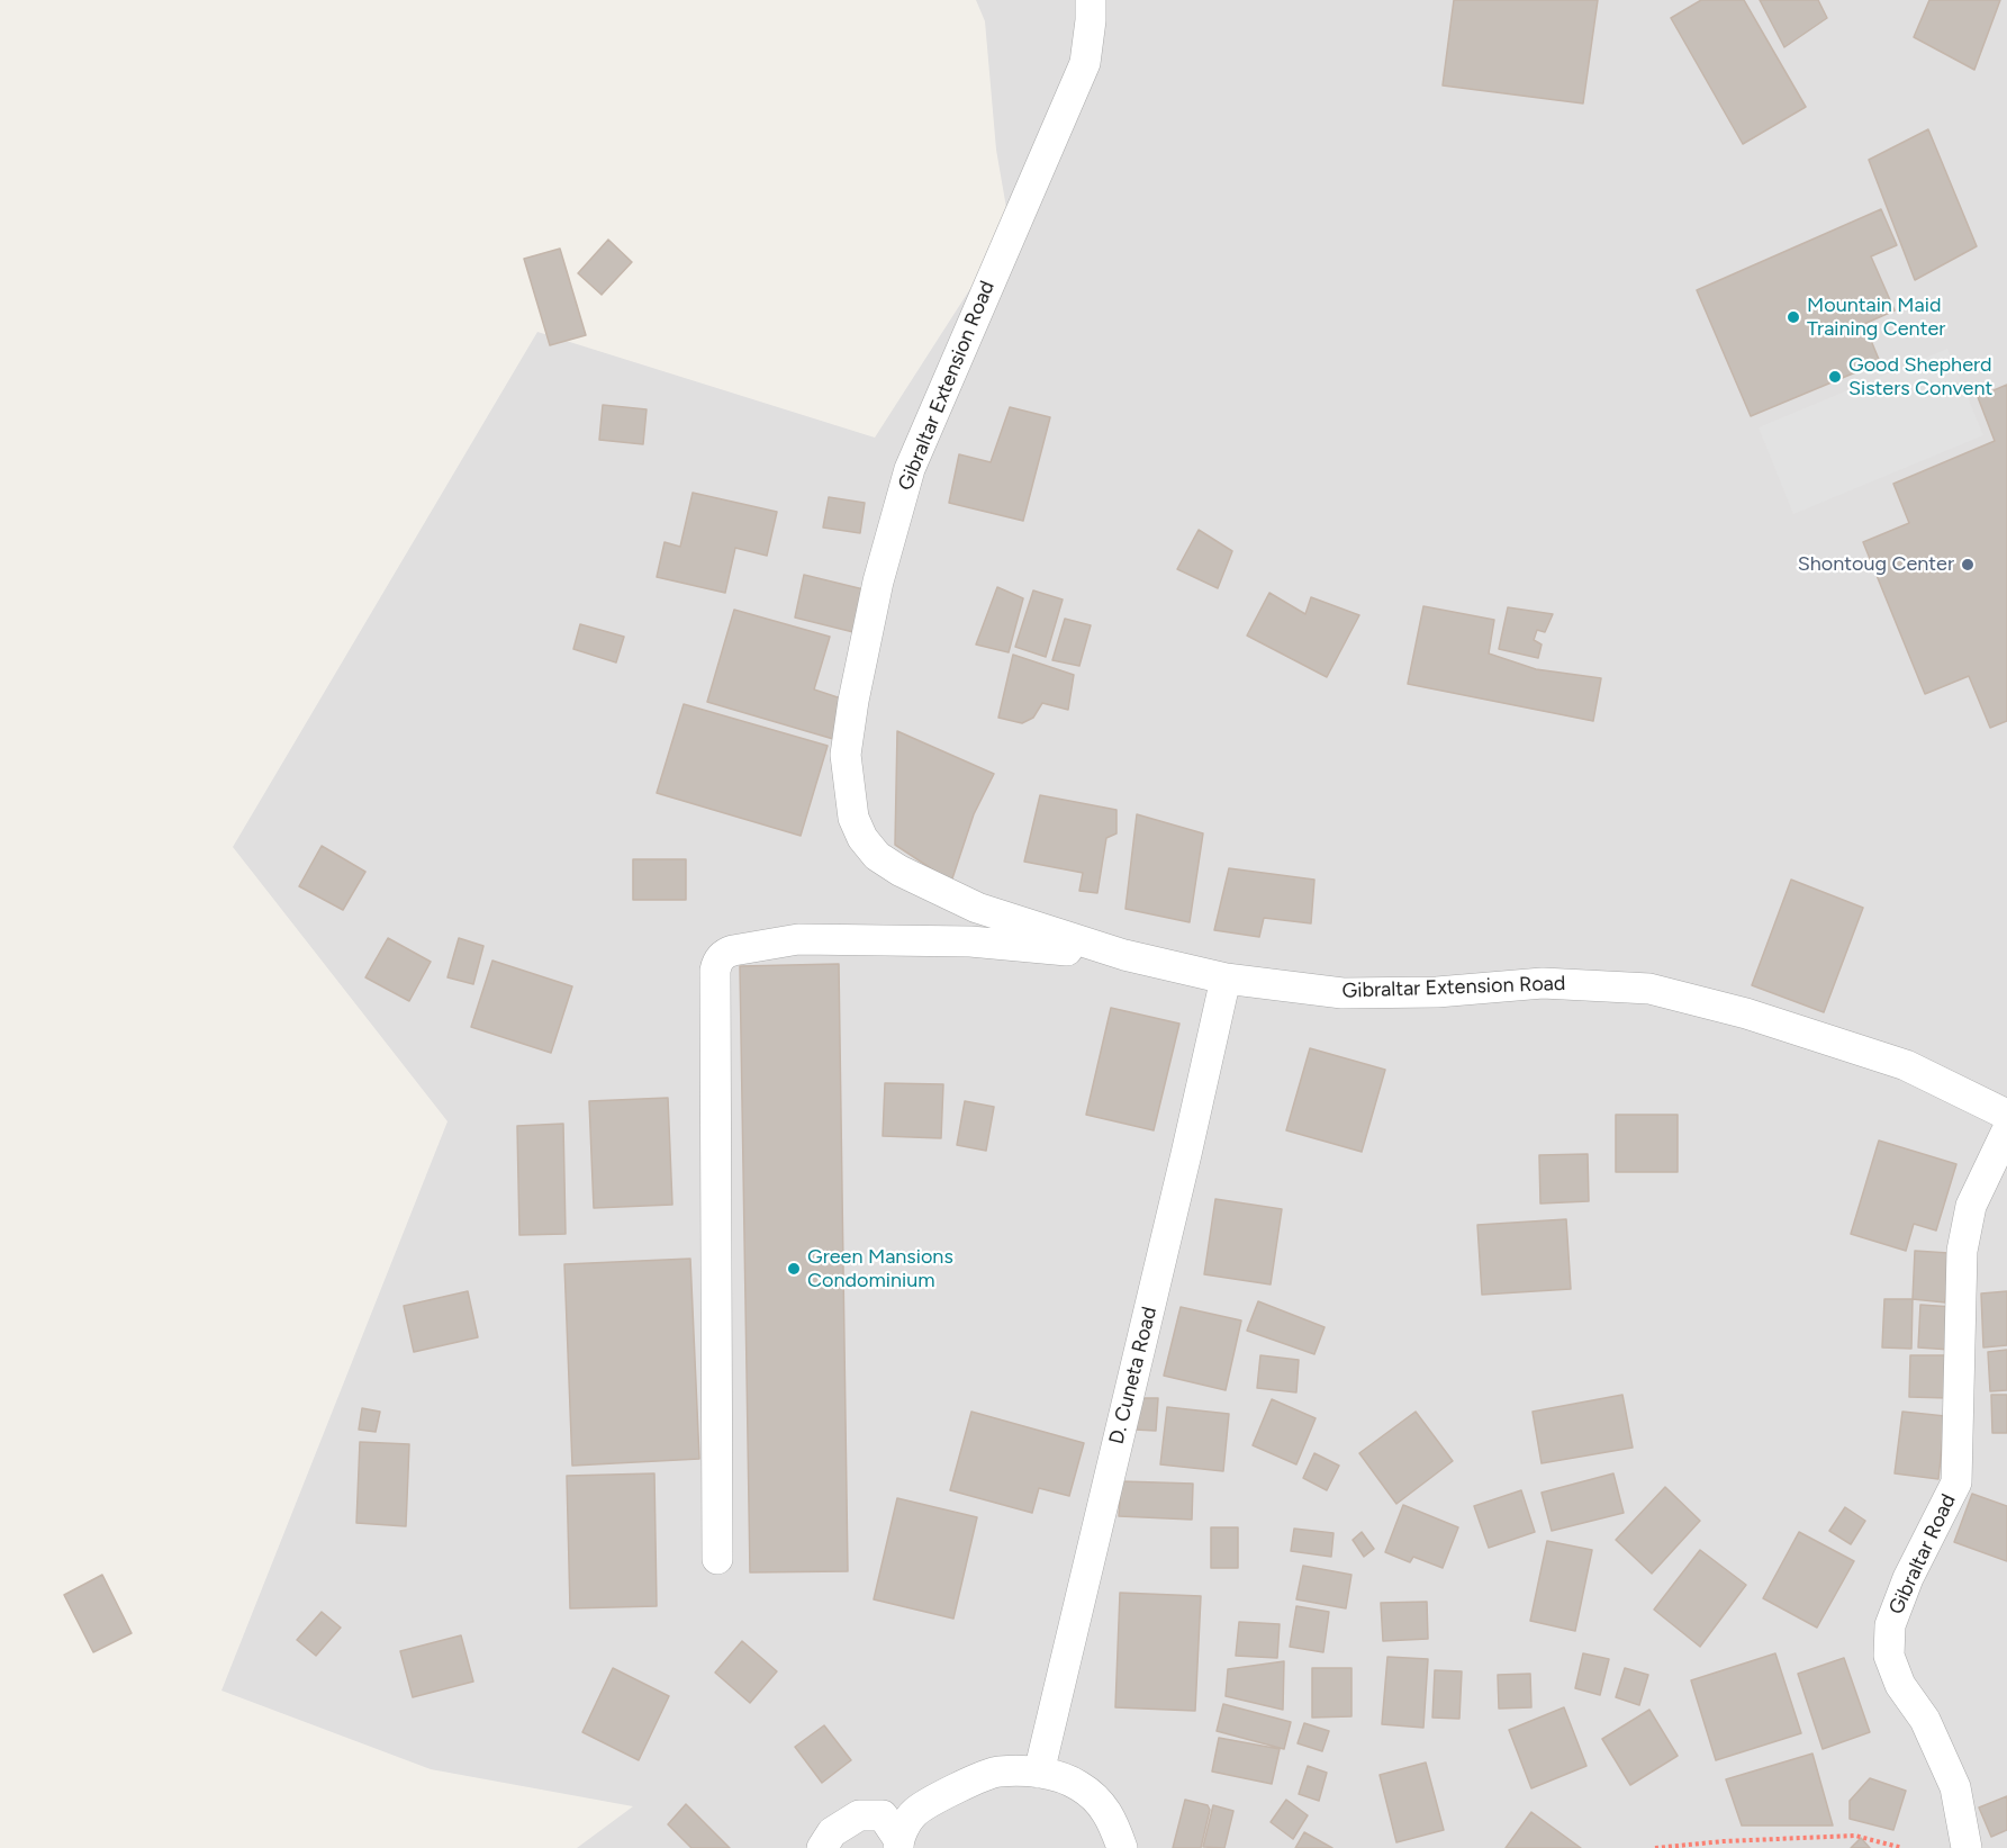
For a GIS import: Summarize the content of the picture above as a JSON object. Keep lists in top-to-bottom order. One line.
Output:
{"streets":{"street":["Gibraltar Extension Road","D. Cuneta Road","Gibraltar Road"]},"crossings":[["Gibraltar Extension Road","D. Cuneta Road"]],"places":["Mountain Maid Training Center","Good Shepherd Sisters Convent","Shontoug Center","Green Mansions Condominium"]}
